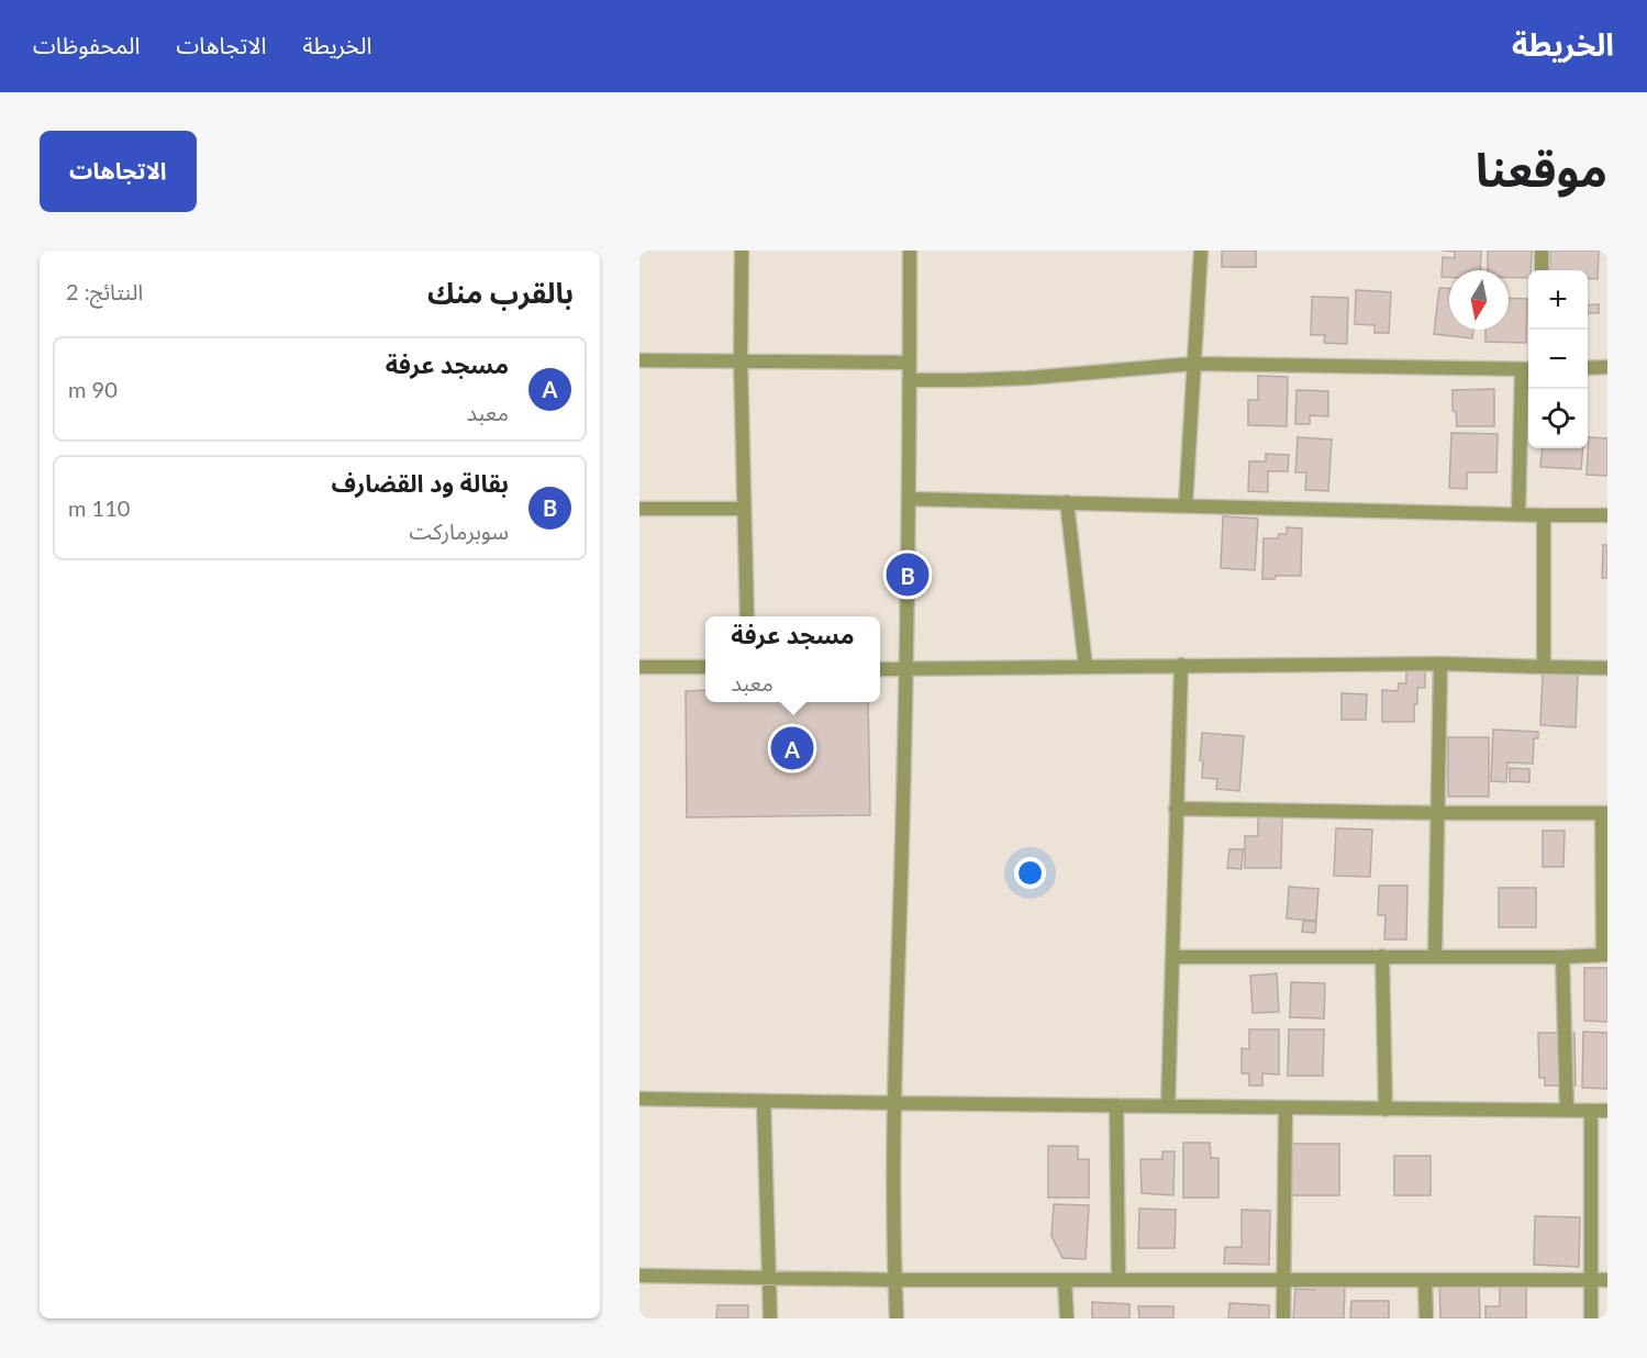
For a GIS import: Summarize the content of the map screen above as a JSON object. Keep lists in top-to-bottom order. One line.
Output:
{"north":"bottom","page":{"header":"الخريطة","nav":["الخريطة","الاتجاهات","المحفوظات"],"title":"موقعنا","buttons":"الاتجاهات","heading":["بالقرب منك","النتائج: 2"],"map_buttons":["+","−"],"list":[{"mark":"A","name":"مسجد عرفة","note":"معبد","value":"90 m"},{"mark":"B","name":"بقالة ود القضارف","note":"سوبرماركت","value":"110 m"}],"pins":["B","A"],"popup":["مسجد عرفة","معبد"]}}
